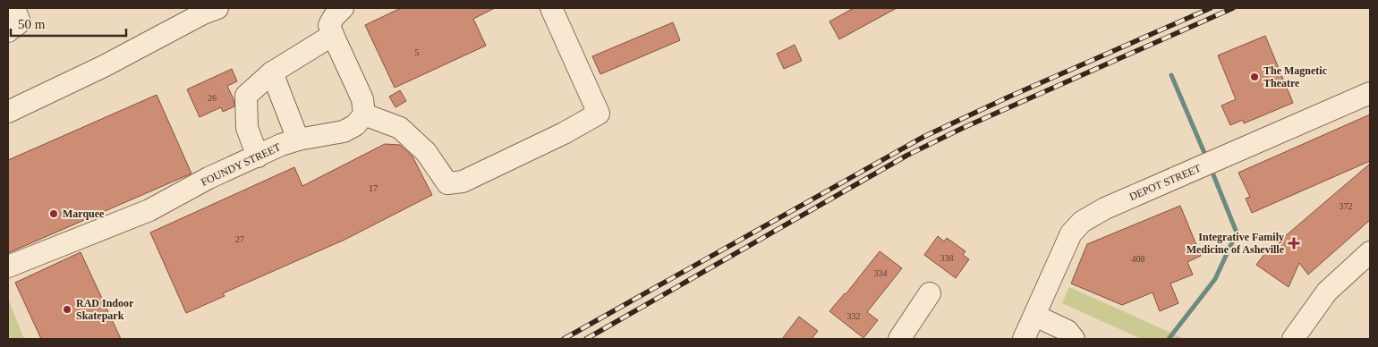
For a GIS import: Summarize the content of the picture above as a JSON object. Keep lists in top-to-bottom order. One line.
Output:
{"streets":{"street":["FOUNDY STREET","DEPOT STREET"]},"places":{"other":["The Magnetic Theatre","Marquee","RAD Indoor Skatepark"],"health":["Integrative Family Medicine of Asheville"]},"house_numbers":["5","26","17","372","27","338","408","334","332"],"scale_bar":"50 m"}
